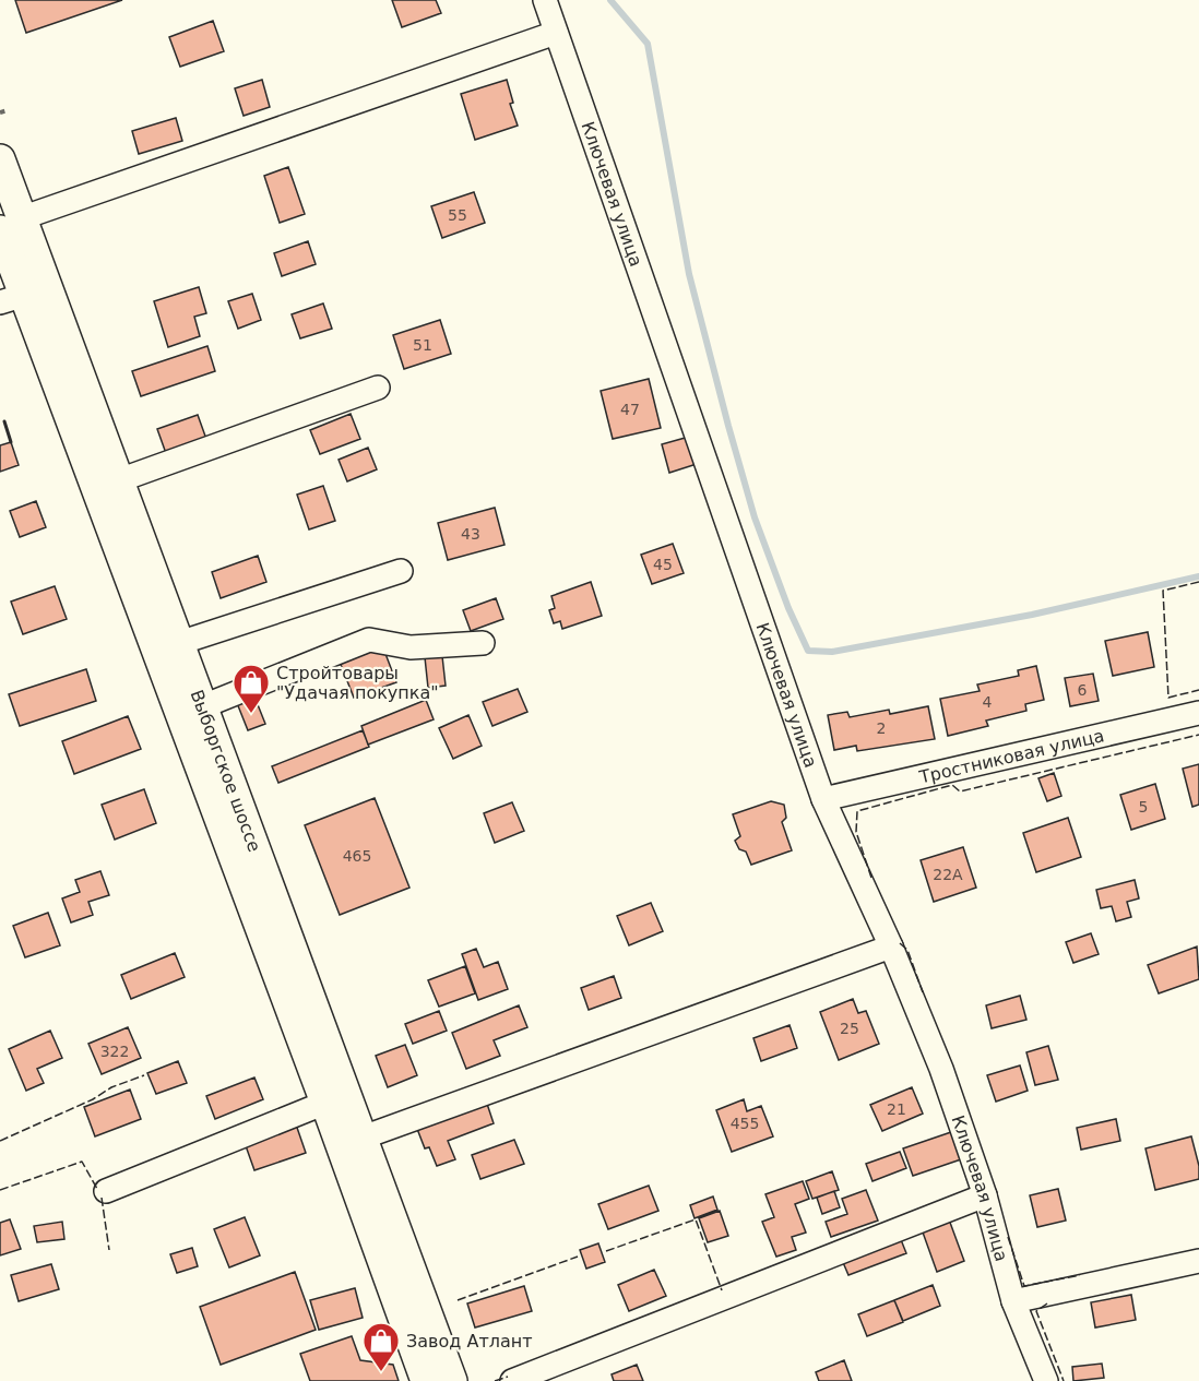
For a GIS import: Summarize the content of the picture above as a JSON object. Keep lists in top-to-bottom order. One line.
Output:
{"streets":{"main road":["Выборгское шоссе"],"street":["Ключевая улица","Тростниковая улица"]},"crossings":[["Ключевая улица","Тростниковая улица"]],"places":{"shop":["Cтройтовары \"Удачая покупка\"","Завод Атлант"]},"house_numbers":["55","51","47","43","45","6","4","2","5","465","22А","25","322","21","455"]}
